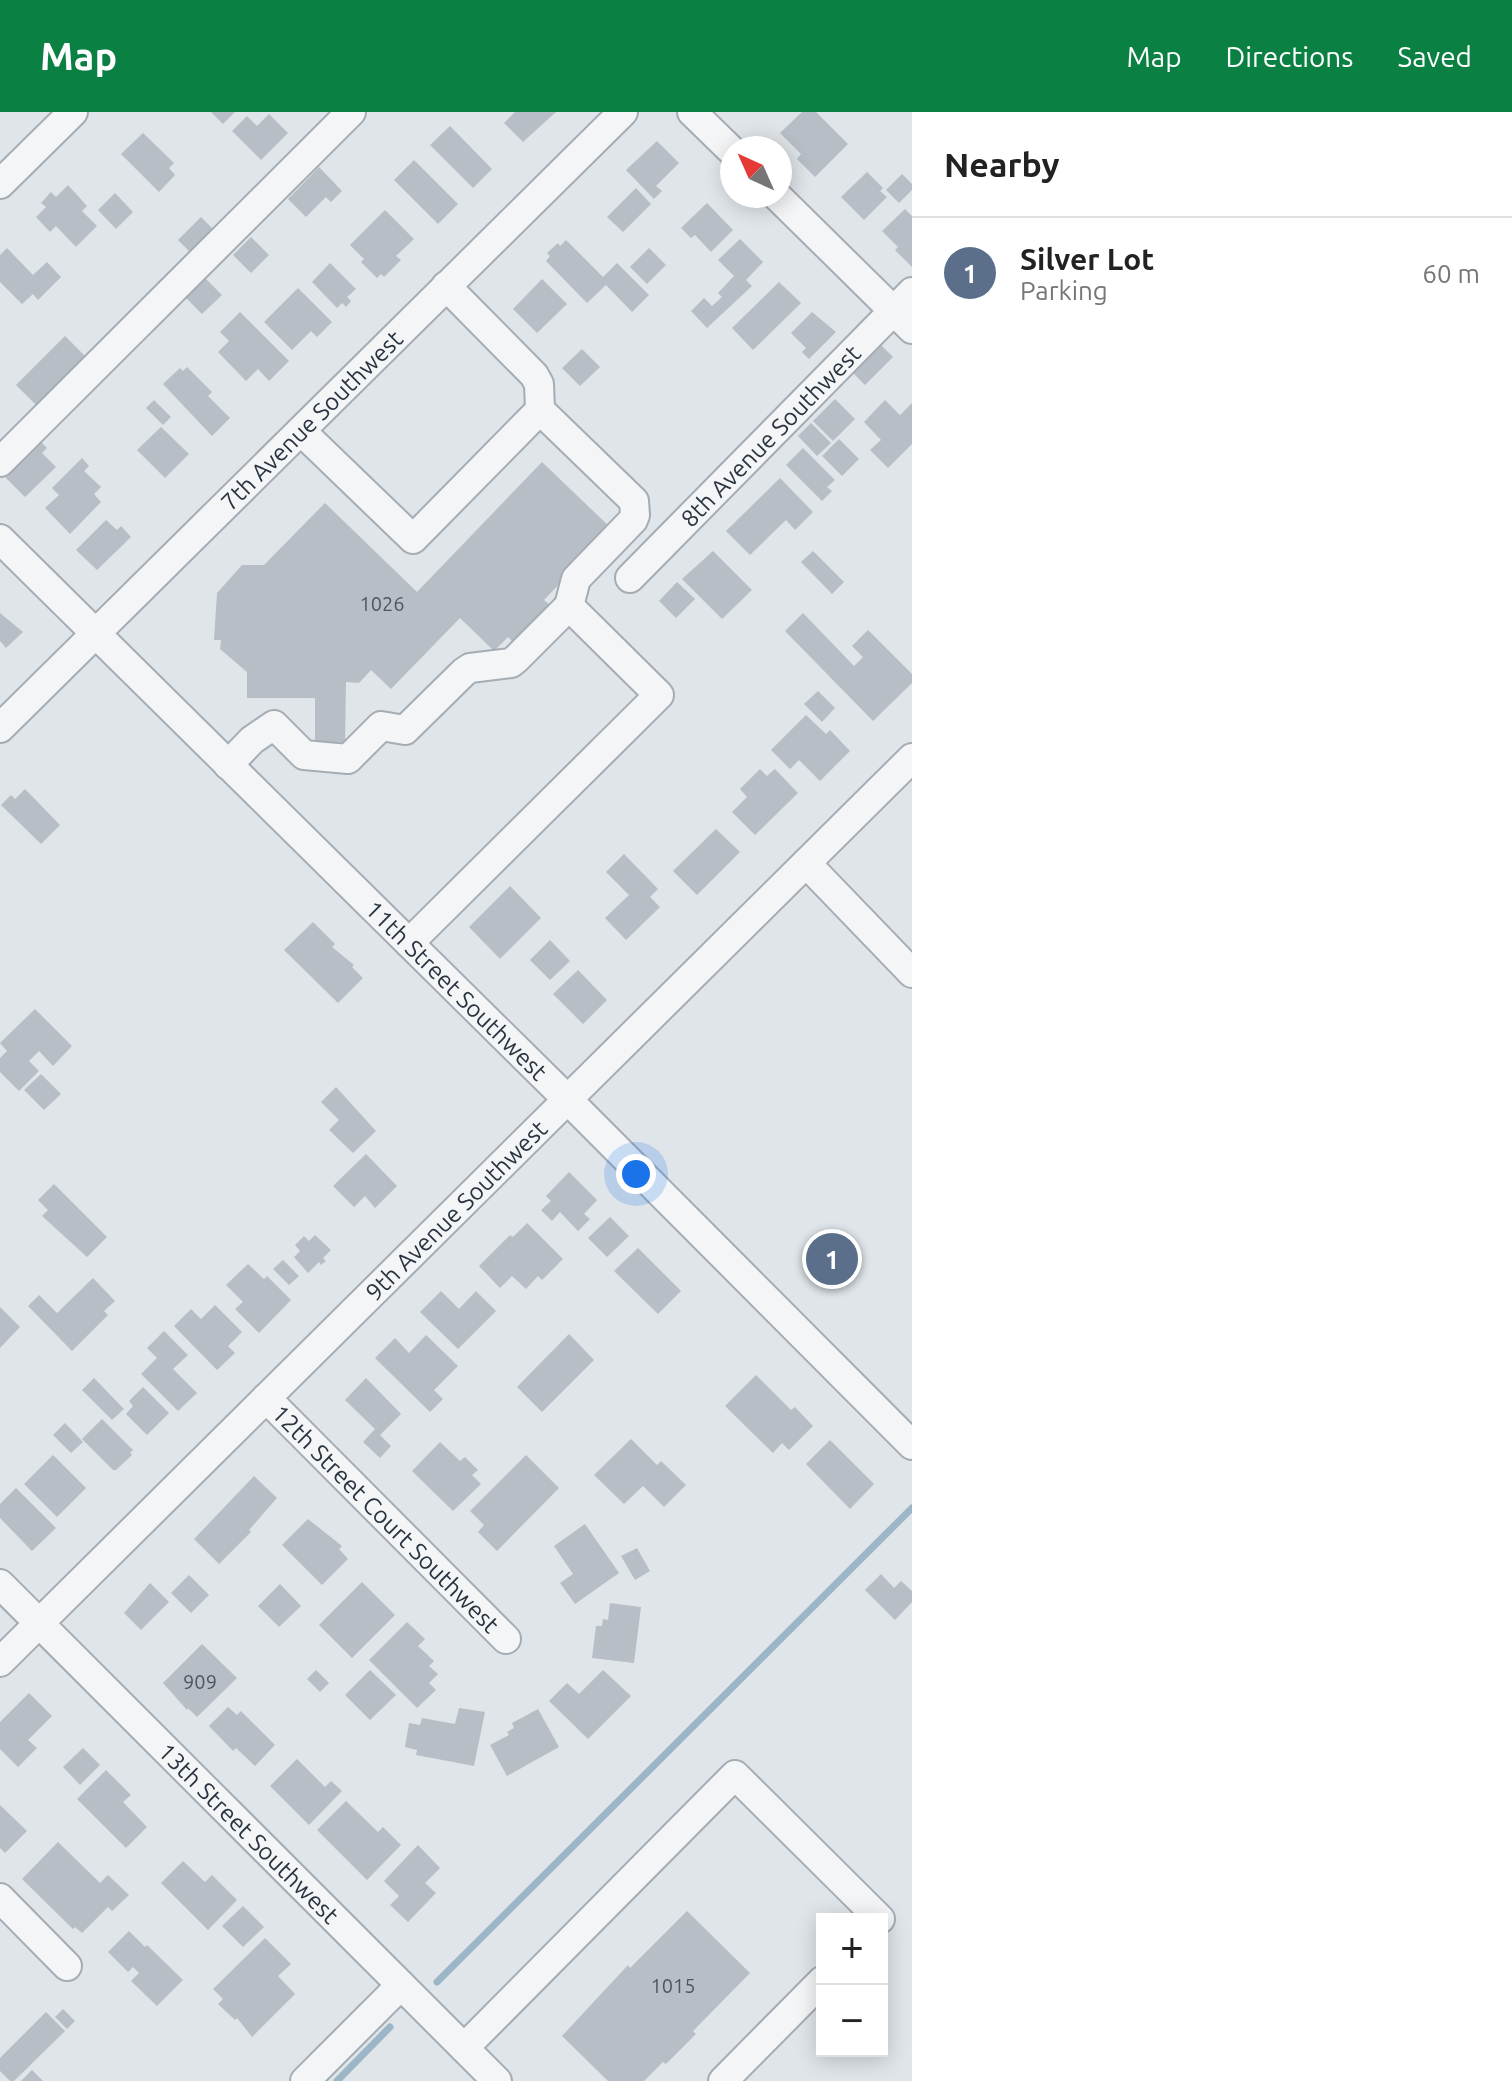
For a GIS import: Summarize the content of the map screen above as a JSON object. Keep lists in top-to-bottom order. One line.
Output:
{"streets":{"street":["7th Avenue Southwest","8th Avenue Southwest","11th Street Southwest","9th Avenue Southwest","12th Street Court Southwest","13th Street Southwest"]},"crossings":[["7th Avenue Southwest","11th Street Southwest"],["11th Street Southwest","9th Avenue Southwest"],["9th Avenue Southwest","12th Street Court Southwest"],["9th Avenue Southwest","13th Street Southwest"]],"house_numbers":["1026","909","1015"],"north":"top left","page":{"header":"Map","nav":["Map","Directions","Saved"],"heading":"Nearby","list":[{"mark":"1","name":"Silver Lot","note":"Parking","value":"60 m"}],"pins":"1","map_buttons":["+","−"]}}
